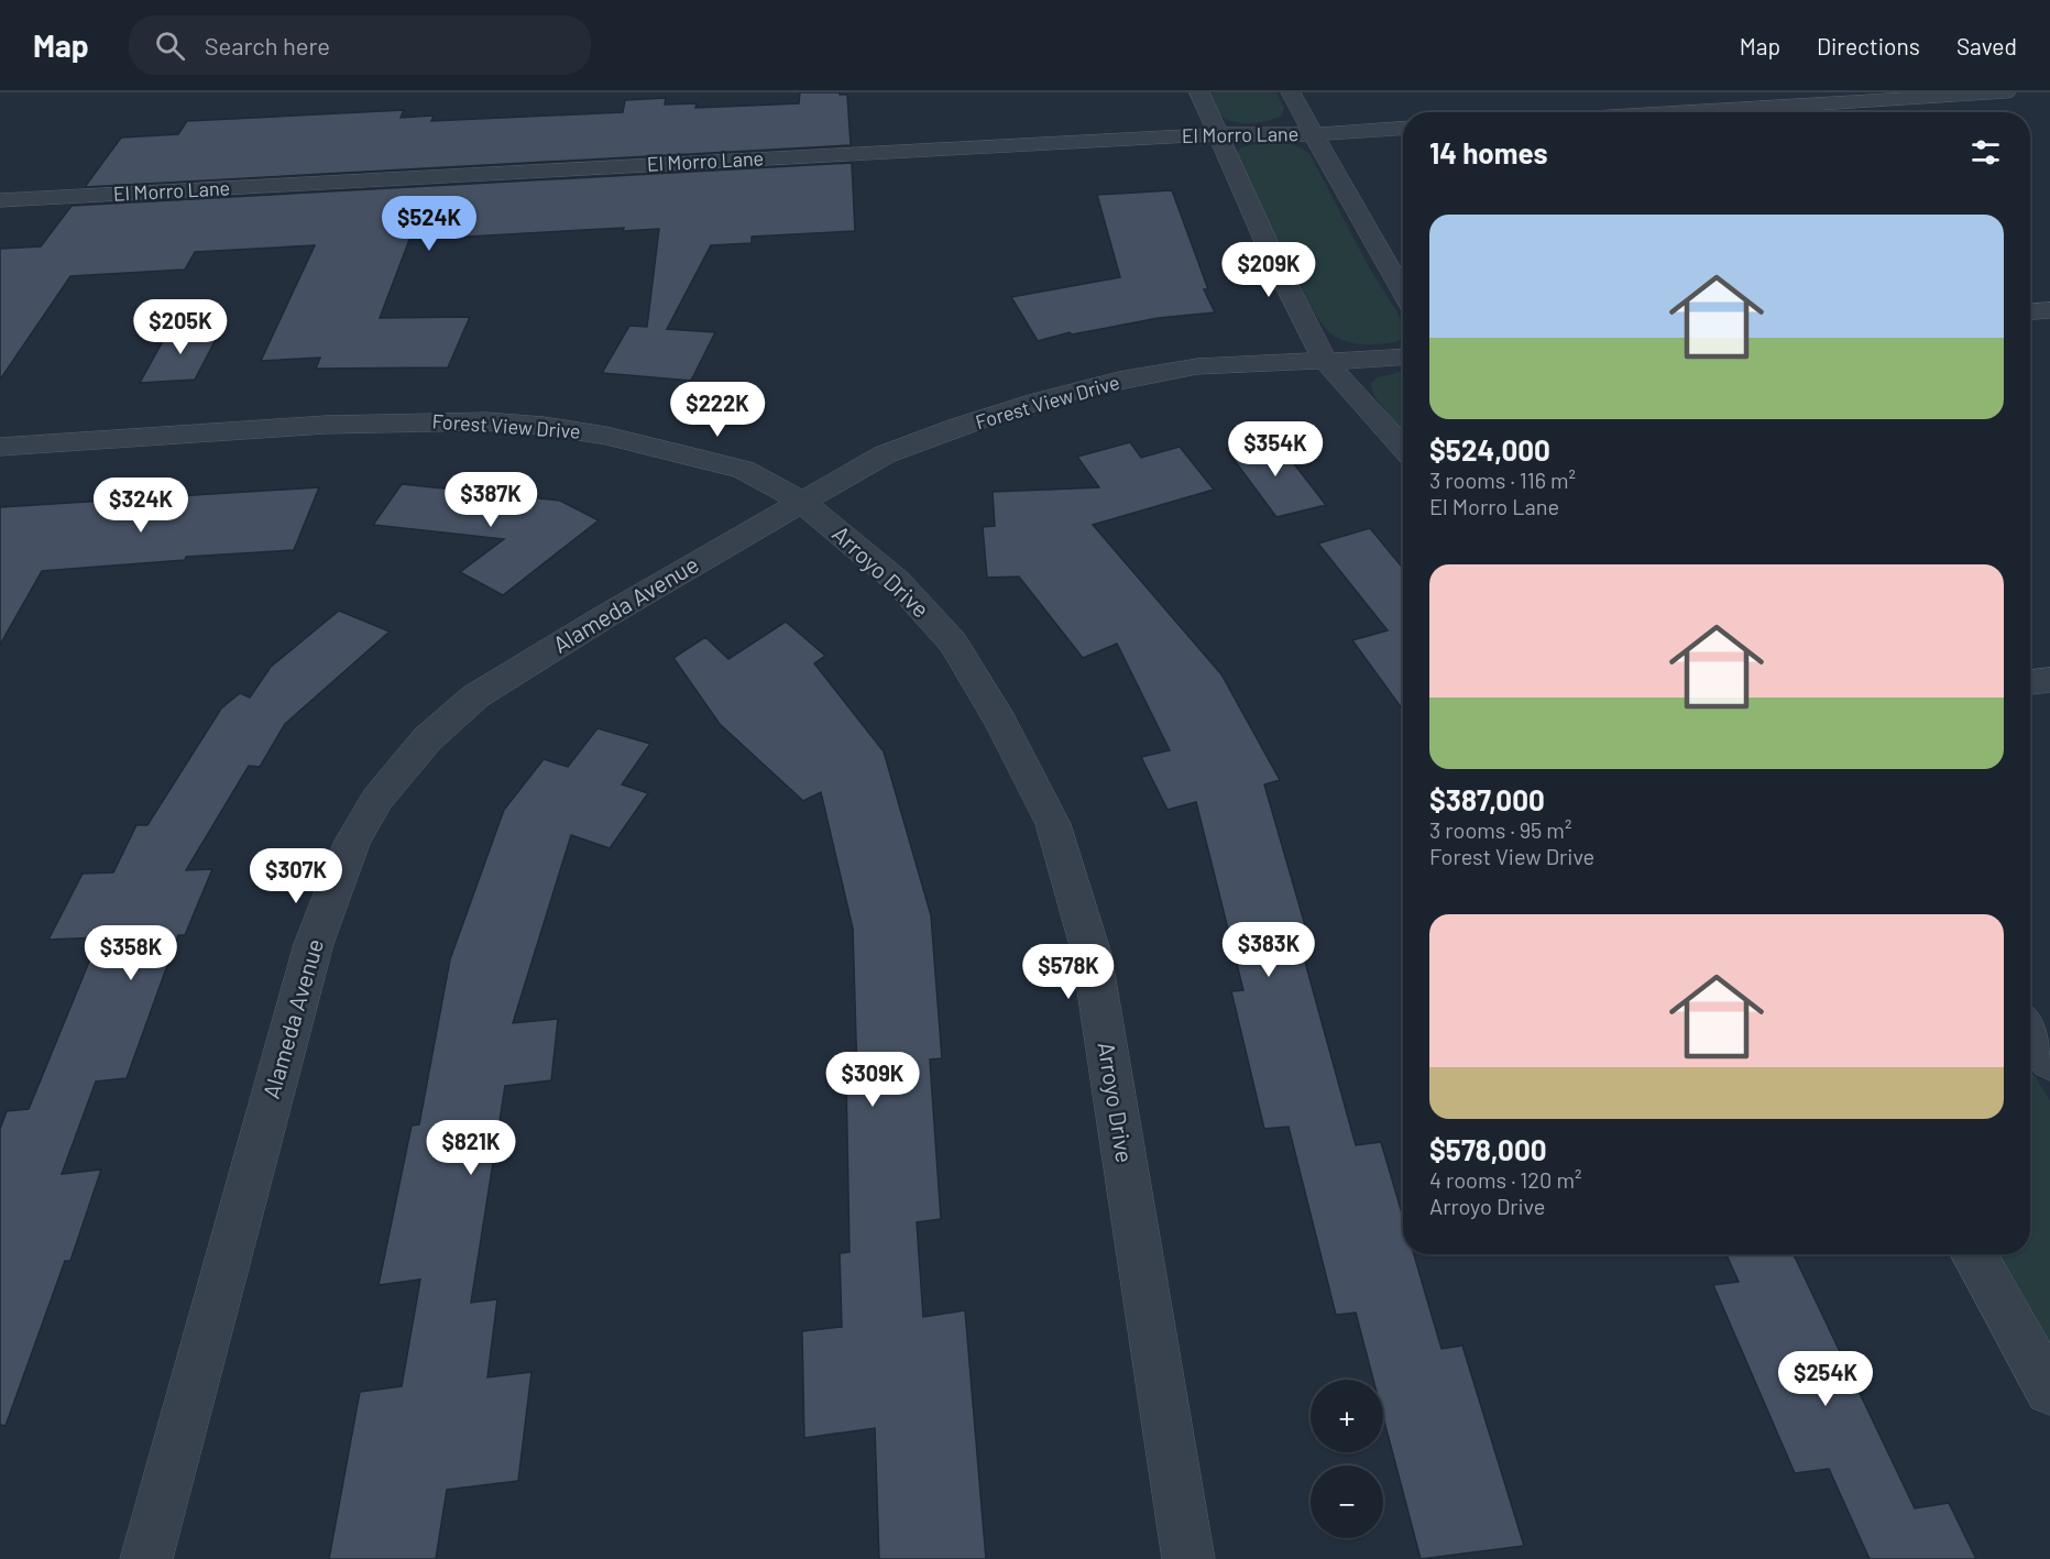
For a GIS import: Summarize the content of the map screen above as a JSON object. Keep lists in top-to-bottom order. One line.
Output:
{"streets":{"street":["El Morro Lane","Forest View Drive","Arroyo Drive","Alameda Avenue"]},"crossings":[["Forest View Drive","Arroyo Drive"],["Forest View Drive","Alameda Avenue"],["Arroyo Drive","Alameda Avenue"]],"page":{"header":"Map","search":"Search here","nav":["Map","Directions","Saved"],"heading":"14 homes","list":[{"name":"$524,000","note":"3 rooms · 116 m² · El Morro Lane"},{"name":"$387,000","note":"3 rooms · 95 m² · Forest View Drive"},{"name":"$578,000","note":"4 rooms · 120 m² · Arroyo Drive"}],"price":["$524K","$209K","$205K","$222K","$354K","$387K","$324K","$307K","$383K","$358K","$578K","$309K","$821K","$254K"],"map_buttons":["+","−"]}}
